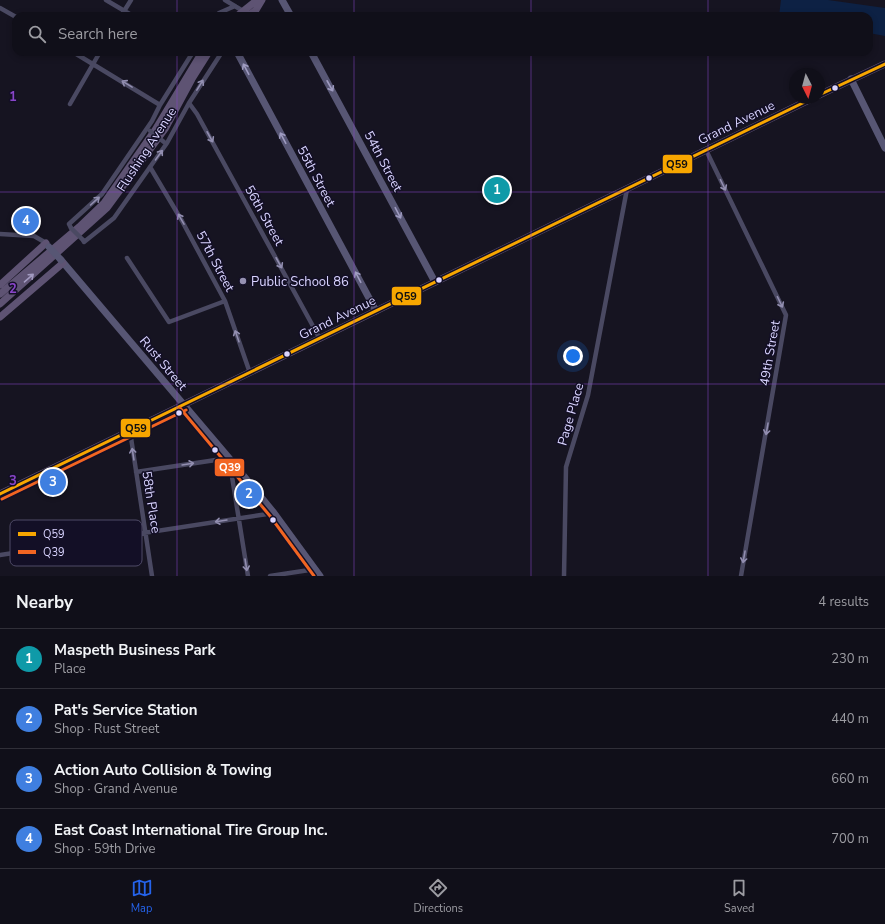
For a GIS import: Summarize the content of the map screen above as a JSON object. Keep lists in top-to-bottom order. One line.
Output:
{"streets":{"main road":["Grand Avenue","Flushing Avenue","54th Street","55th Street","Rust Street"],"street":["56th Street","57th Street","49th Street","Page Place","58th Place"]},"crossings":[["Grand Avenue","54th Street"],["Grand Avenue","55th Street"],["Grand Avenue","56th Street"],["Grand Avenue","57th Street"],["Grand Avenue","49th Street"],["Grand Avenue","Rust Street"],["Grand Avenue","Page Place"],["Grand Avenue","58th Place"],["Flushing Avenue","56th Street"],["Flushing Avenue","57th Street"]],"one_way":["54th Street","55th Street","56th Street","57th Street","49th Street"],"places":["Public School 86"],"lines":["transit line Q59","transit line Q39"],"legend":["Q59","Q39"],"north":"bottom","page":{"search":"Search here","pins":["1","4","3","2"],"heading":["Nearby","4 results"],"list":[{"mark":"1","name":"Maspeth Business Park","note":"Place","value":"230 m"},{"mark":"2","name":"Pat's Service Station","note":"Shop · Rust Street","value":"440 m"},{"mark":"3","name":"Action Auto Collision & Towing","note":"Shop · Grand Avenue","value":"660 m"},{"mark":"4","name":"East Coast International Tire Group Inc.","note":"Shop · 59th Drive","value":"700 m"}],"nav":["Map","Directions","Saved"]},"grid":{"rows":["1","2","3"]}}
